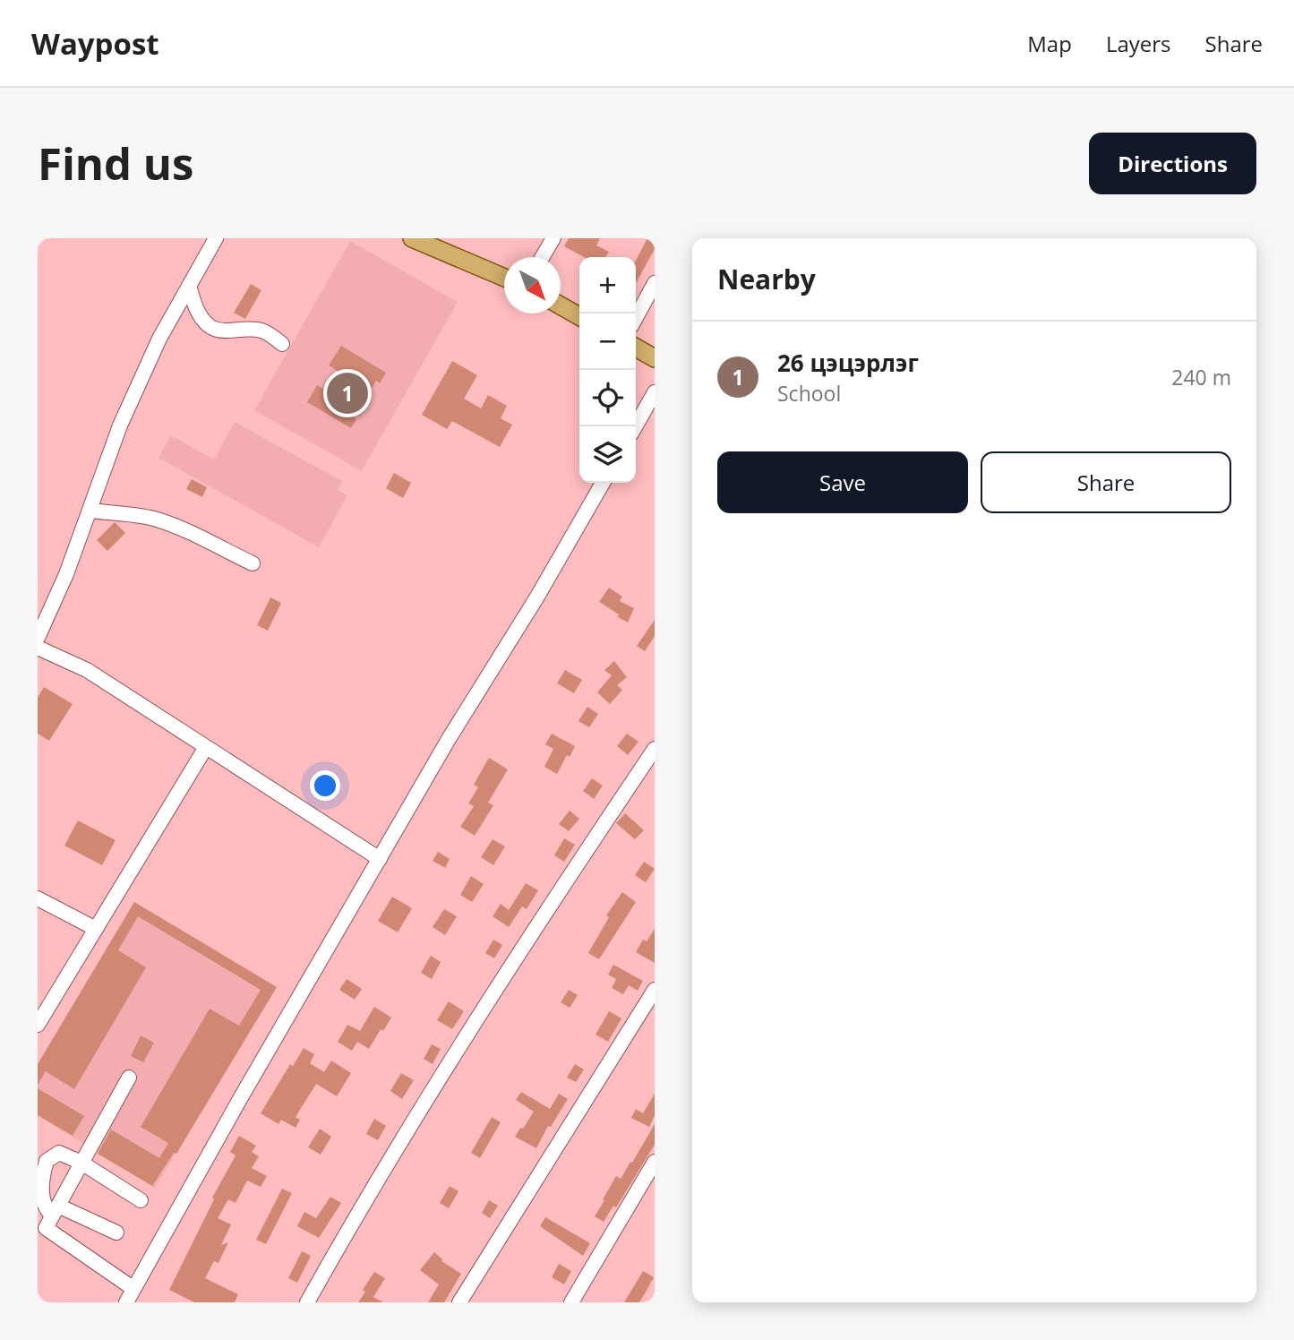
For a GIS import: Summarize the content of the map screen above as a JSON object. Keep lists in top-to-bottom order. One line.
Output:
{"north":"bottom right","page":{"header":"Waypost","nav":["Map","Layers","Share"],"buttons":["Directions",["Save","Share"]],"title":"Find us","heading":"Nearby","map_buttons":["+","−"],"list":[{"mark":"1","name":"26 цэцэрлэг","note":"School","value":"240 m"}],"pins":"1"}}
